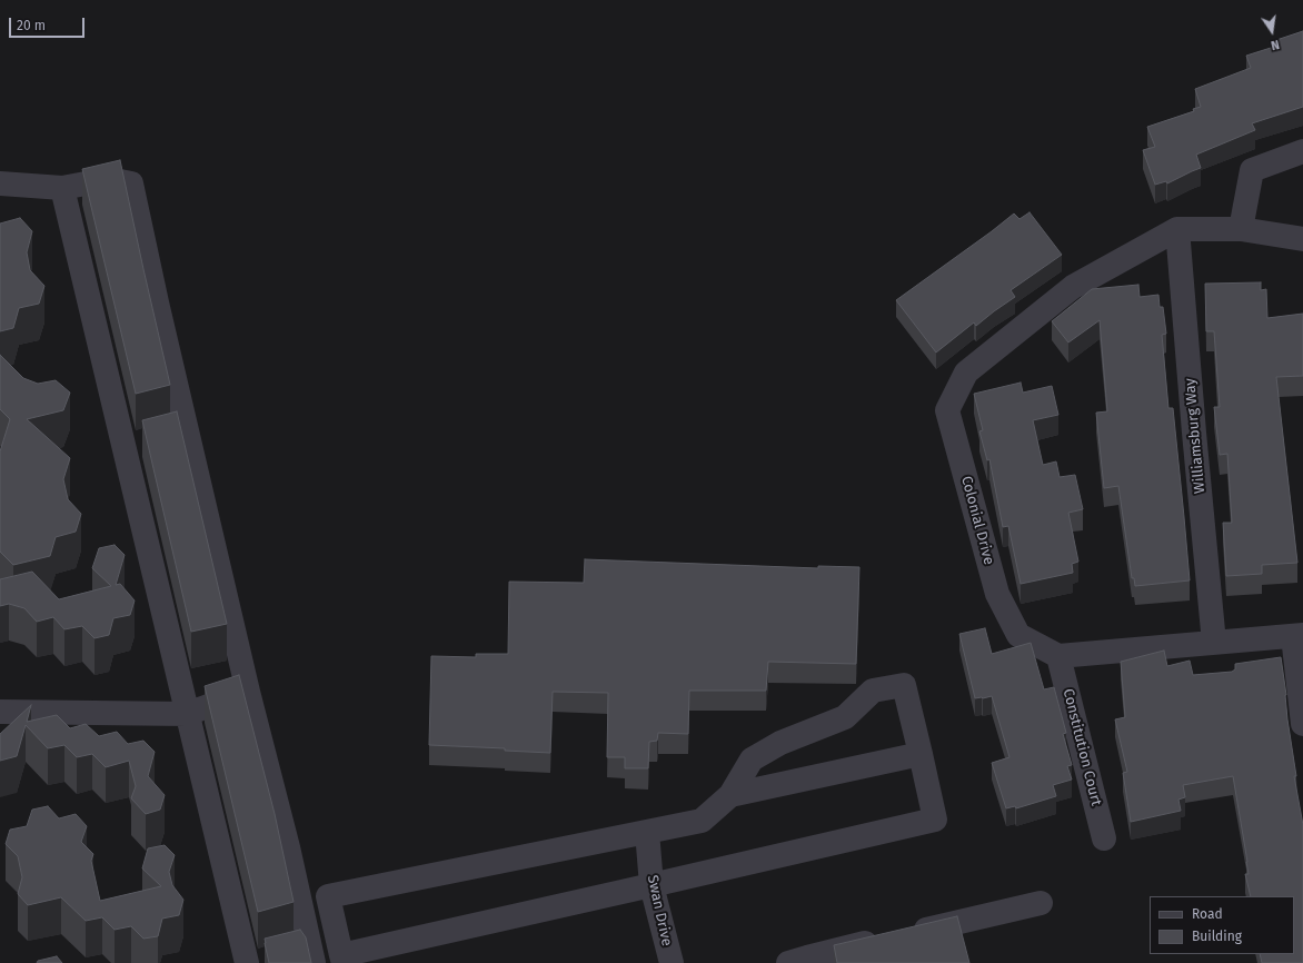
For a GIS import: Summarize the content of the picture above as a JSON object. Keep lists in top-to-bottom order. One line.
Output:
{"streets":{"street":["Williamsburg Way","Colonial Drive","Constitution Court","Swan Drive"]},"crossings":[["Williamsburg Way","Colonial Drive"],["Colonial Drive","Constitution Court"]],"legend":["Road","Building"],"scale_bar":"20 m","north":"bottom"}
